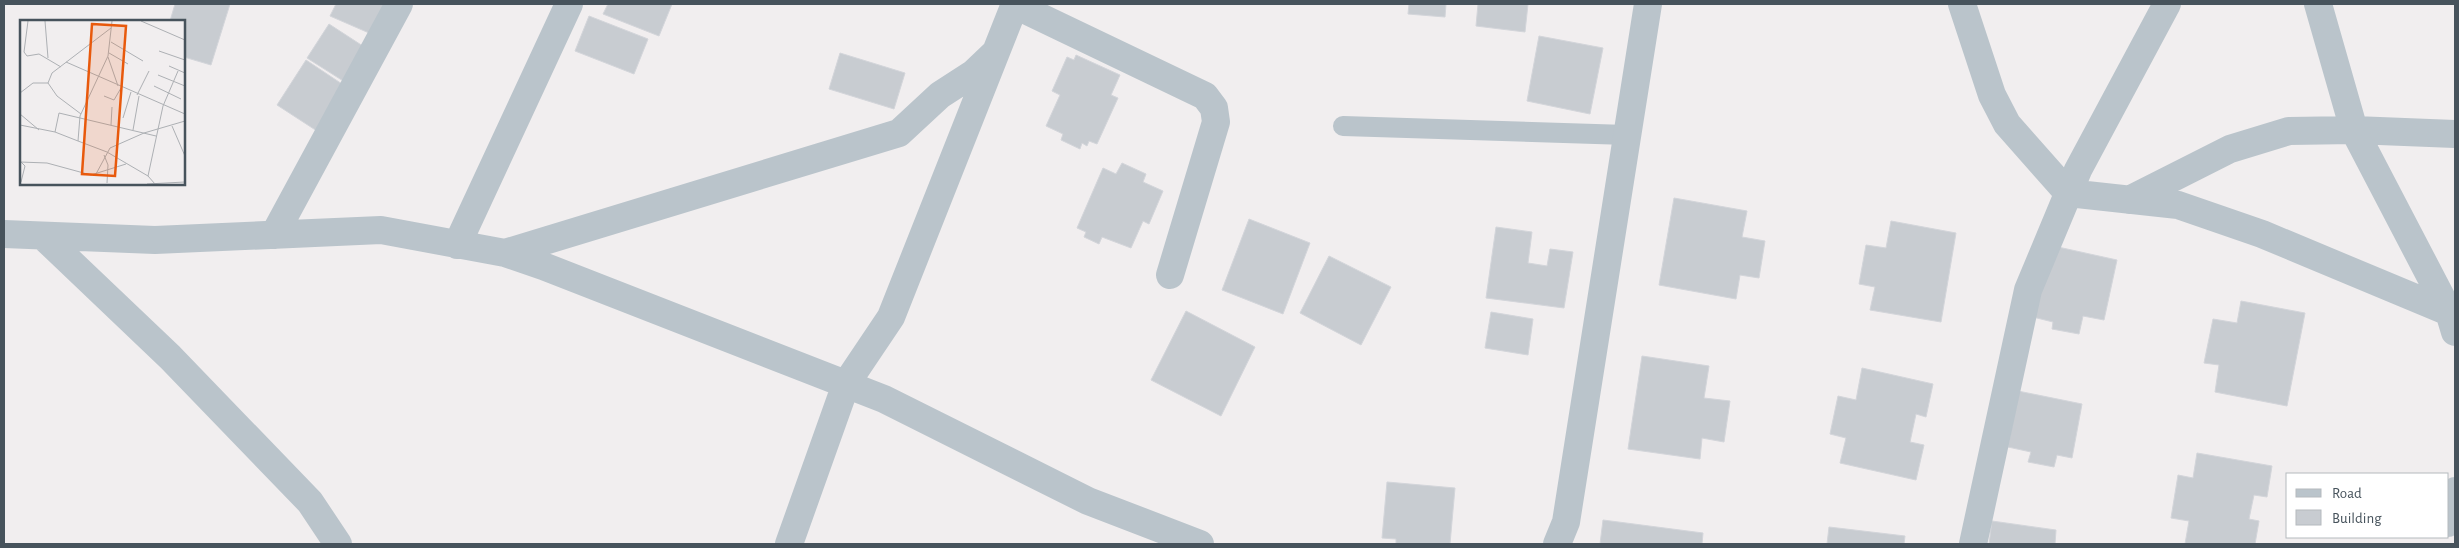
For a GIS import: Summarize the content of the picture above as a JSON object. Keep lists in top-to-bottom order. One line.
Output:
{"legend":["Road","Building"]}
